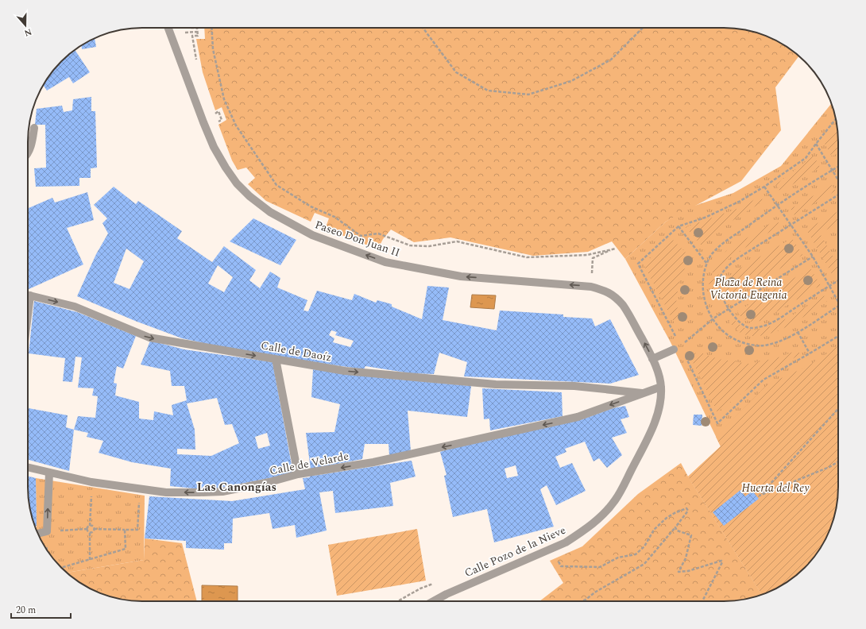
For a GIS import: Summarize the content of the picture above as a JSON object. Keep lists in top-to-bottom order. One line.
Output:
{"streets":{"street":["Paseo Don Juan II","Calle de Daoíz","Calle de Velarde","Calle Pozo de la Nieve"]},"crossings":[["Paseo Don Juan II","Calle de Velarde"],["Paseo Don Juan II","Calle Pozo de la Nieve"],["Calle de Daoíz","Calle de Velarde"],["Calle de Velarde","Calle Pozo de la Nieve"]],"one_way":["Paseo Don Juan II","Calle de Daoíz","Calle de Velarde"],"districts":["Las Canongías"],"parks":["Plaza de Reina Victoria Eugenia","Huerta del Rey"],"scale_bar":"20 m","north":"bottom"}
